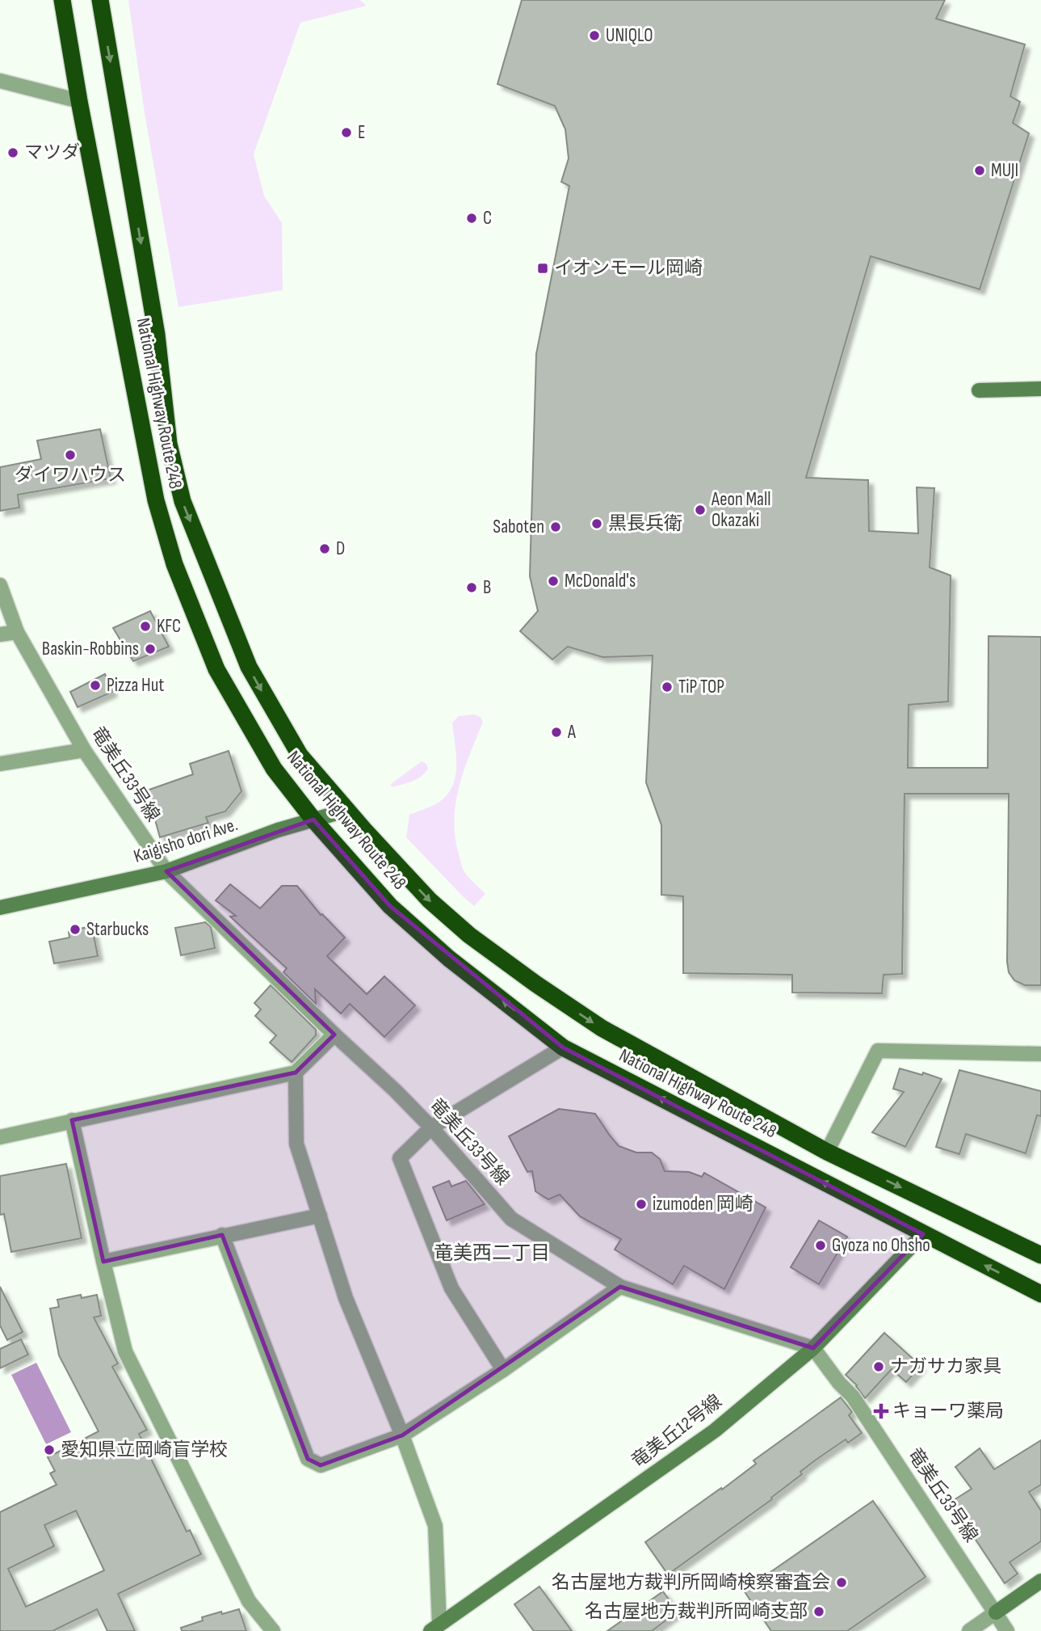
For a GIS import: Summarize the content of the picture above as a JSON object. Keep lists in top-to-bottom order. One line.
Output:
{"streets":{"highway":["National Highway Route 248"],"street":["竜美丘33号線","Kaigisho dori Ave.","竜美丘12号線"]},"crossings":[["National Highway Route 248","Kaigisho dori Ave."],["National Highway Route 248","竜美丘12号線"],["竜美丘33号線","Kaigisho dori Ave."],["竜美丘33号線","竜美丘12号線"]],"districts":["竜美西二丁目"],"places":{"other":["UNIQLO","E","マツダ","MUJI","C","ダイワハウス","Aeon Mall Okazaki","黒長兵衛","Saboten","D","McDonald's","B","KFC","Baskin-Robbins","Pizza Hut","TiP TOP","A","Starbucks","izumoden 岡崎","Gyoza no Ohsho","ナガサカ家具","愛知県立岡崎盲学校","名古屋地方裁判所岡崎検察審査会","名古屋地方裁判所岡崎支部"],"transit":["イオンモール岡崎"],"health":["キョーワ薬局"]}}
